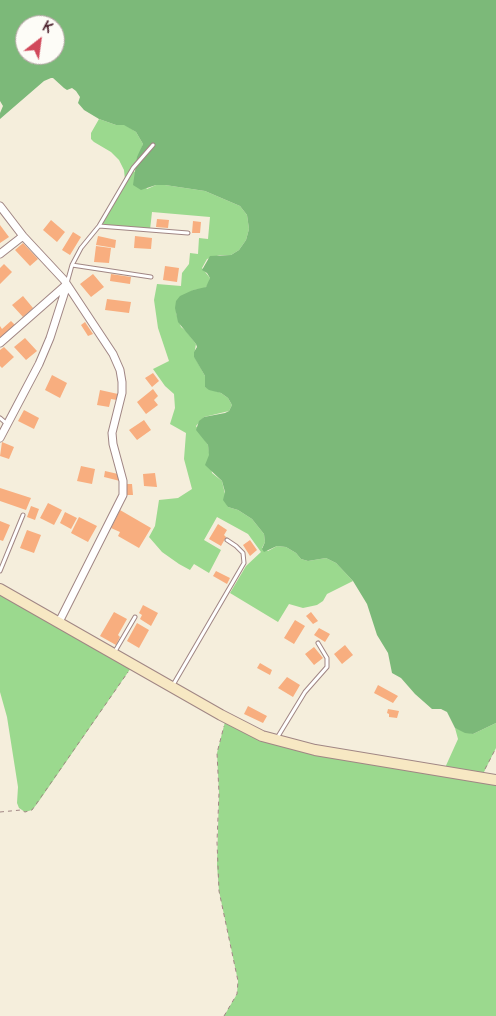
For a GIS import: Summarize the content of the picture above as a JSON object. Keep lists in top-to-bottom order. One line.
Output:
{"north":"top right"}
